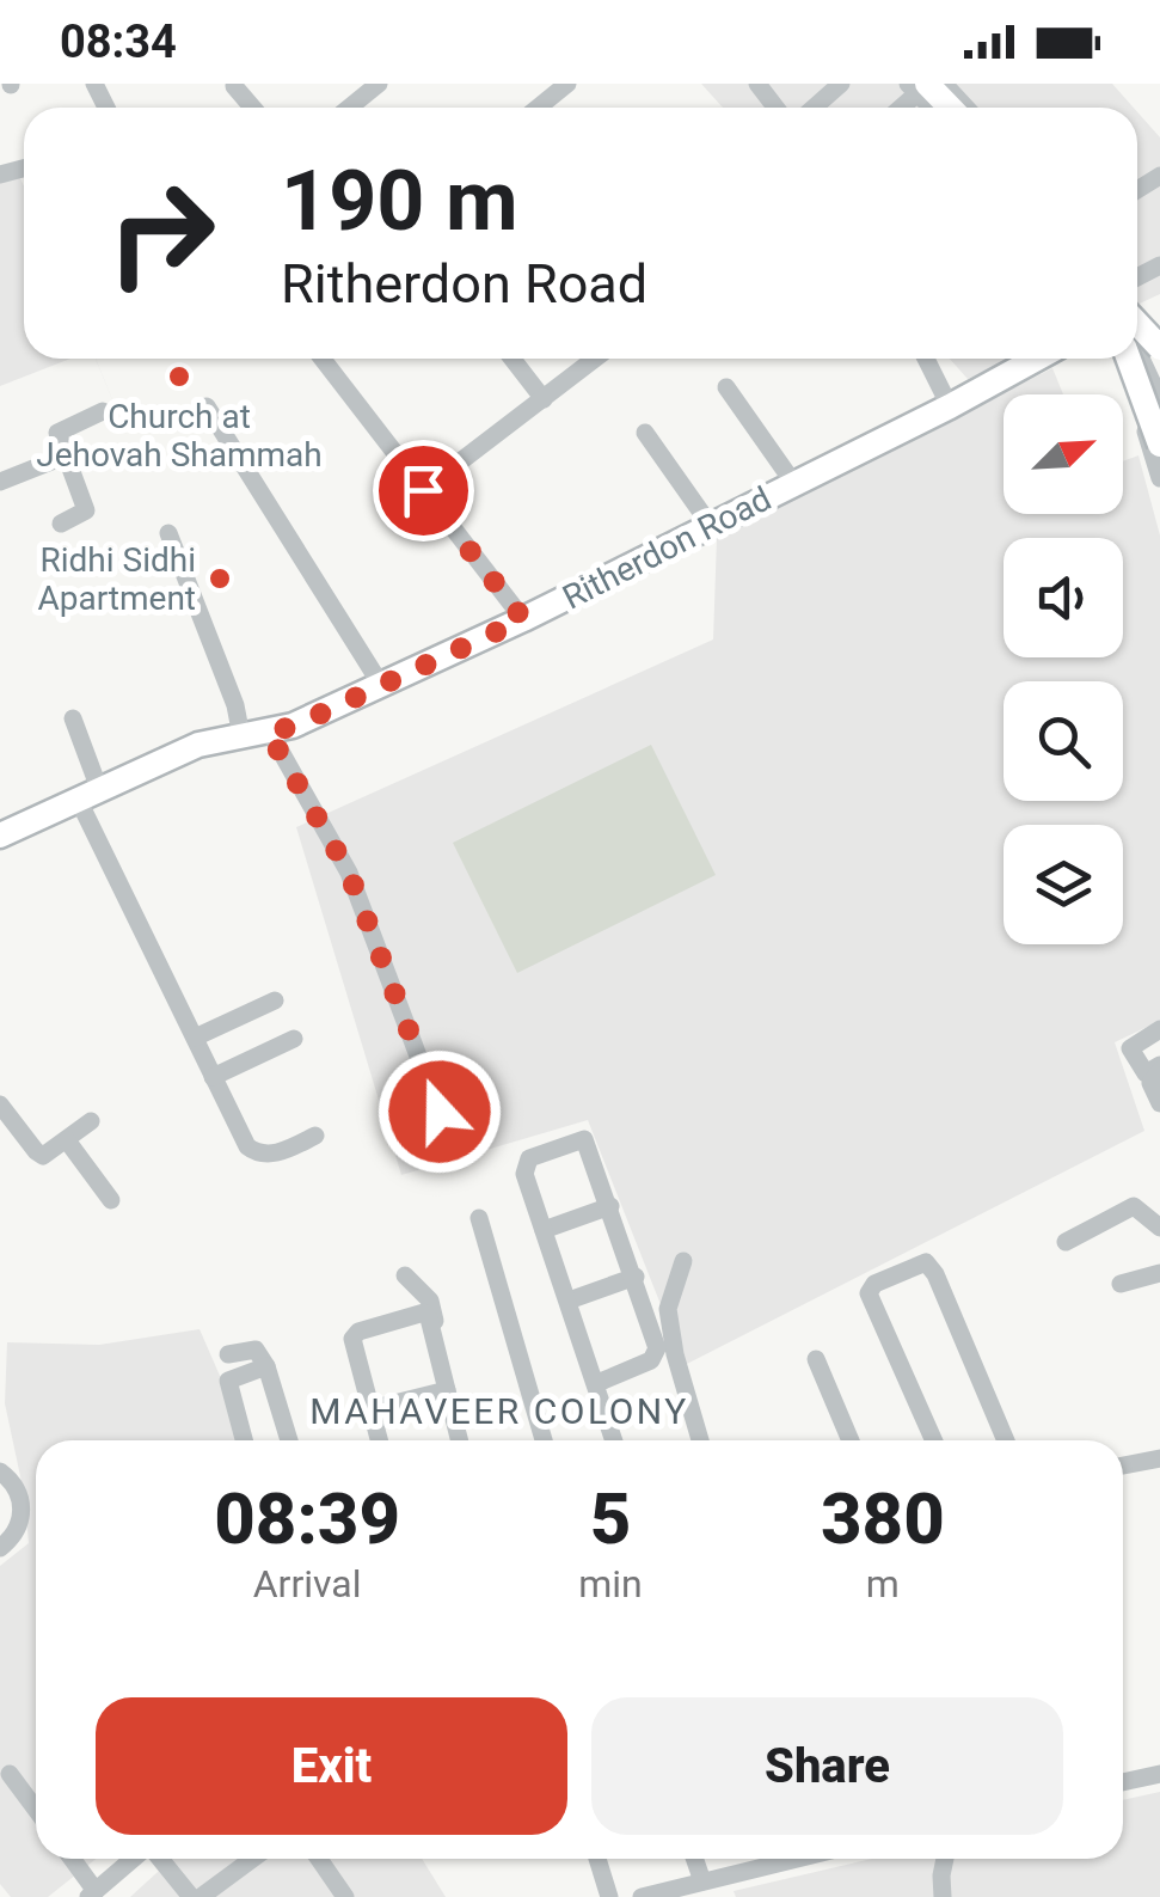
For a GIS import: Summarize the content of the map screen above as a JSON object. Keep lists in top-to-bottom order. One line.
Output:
{"streets":{"main road":["Ritherdon Road"]},"districts":["MAHAVEER COLONY"],"places":["Church at Jehovah Shammah","Ridhi Sidhi Apartment"],"north":"top right","page":{"status":"08:34","turn":["190 m","Ritherdon Road"],"eta":["08:39","Arrival","5","min","380","m"],"buttons":["Exit","Share"]}}
